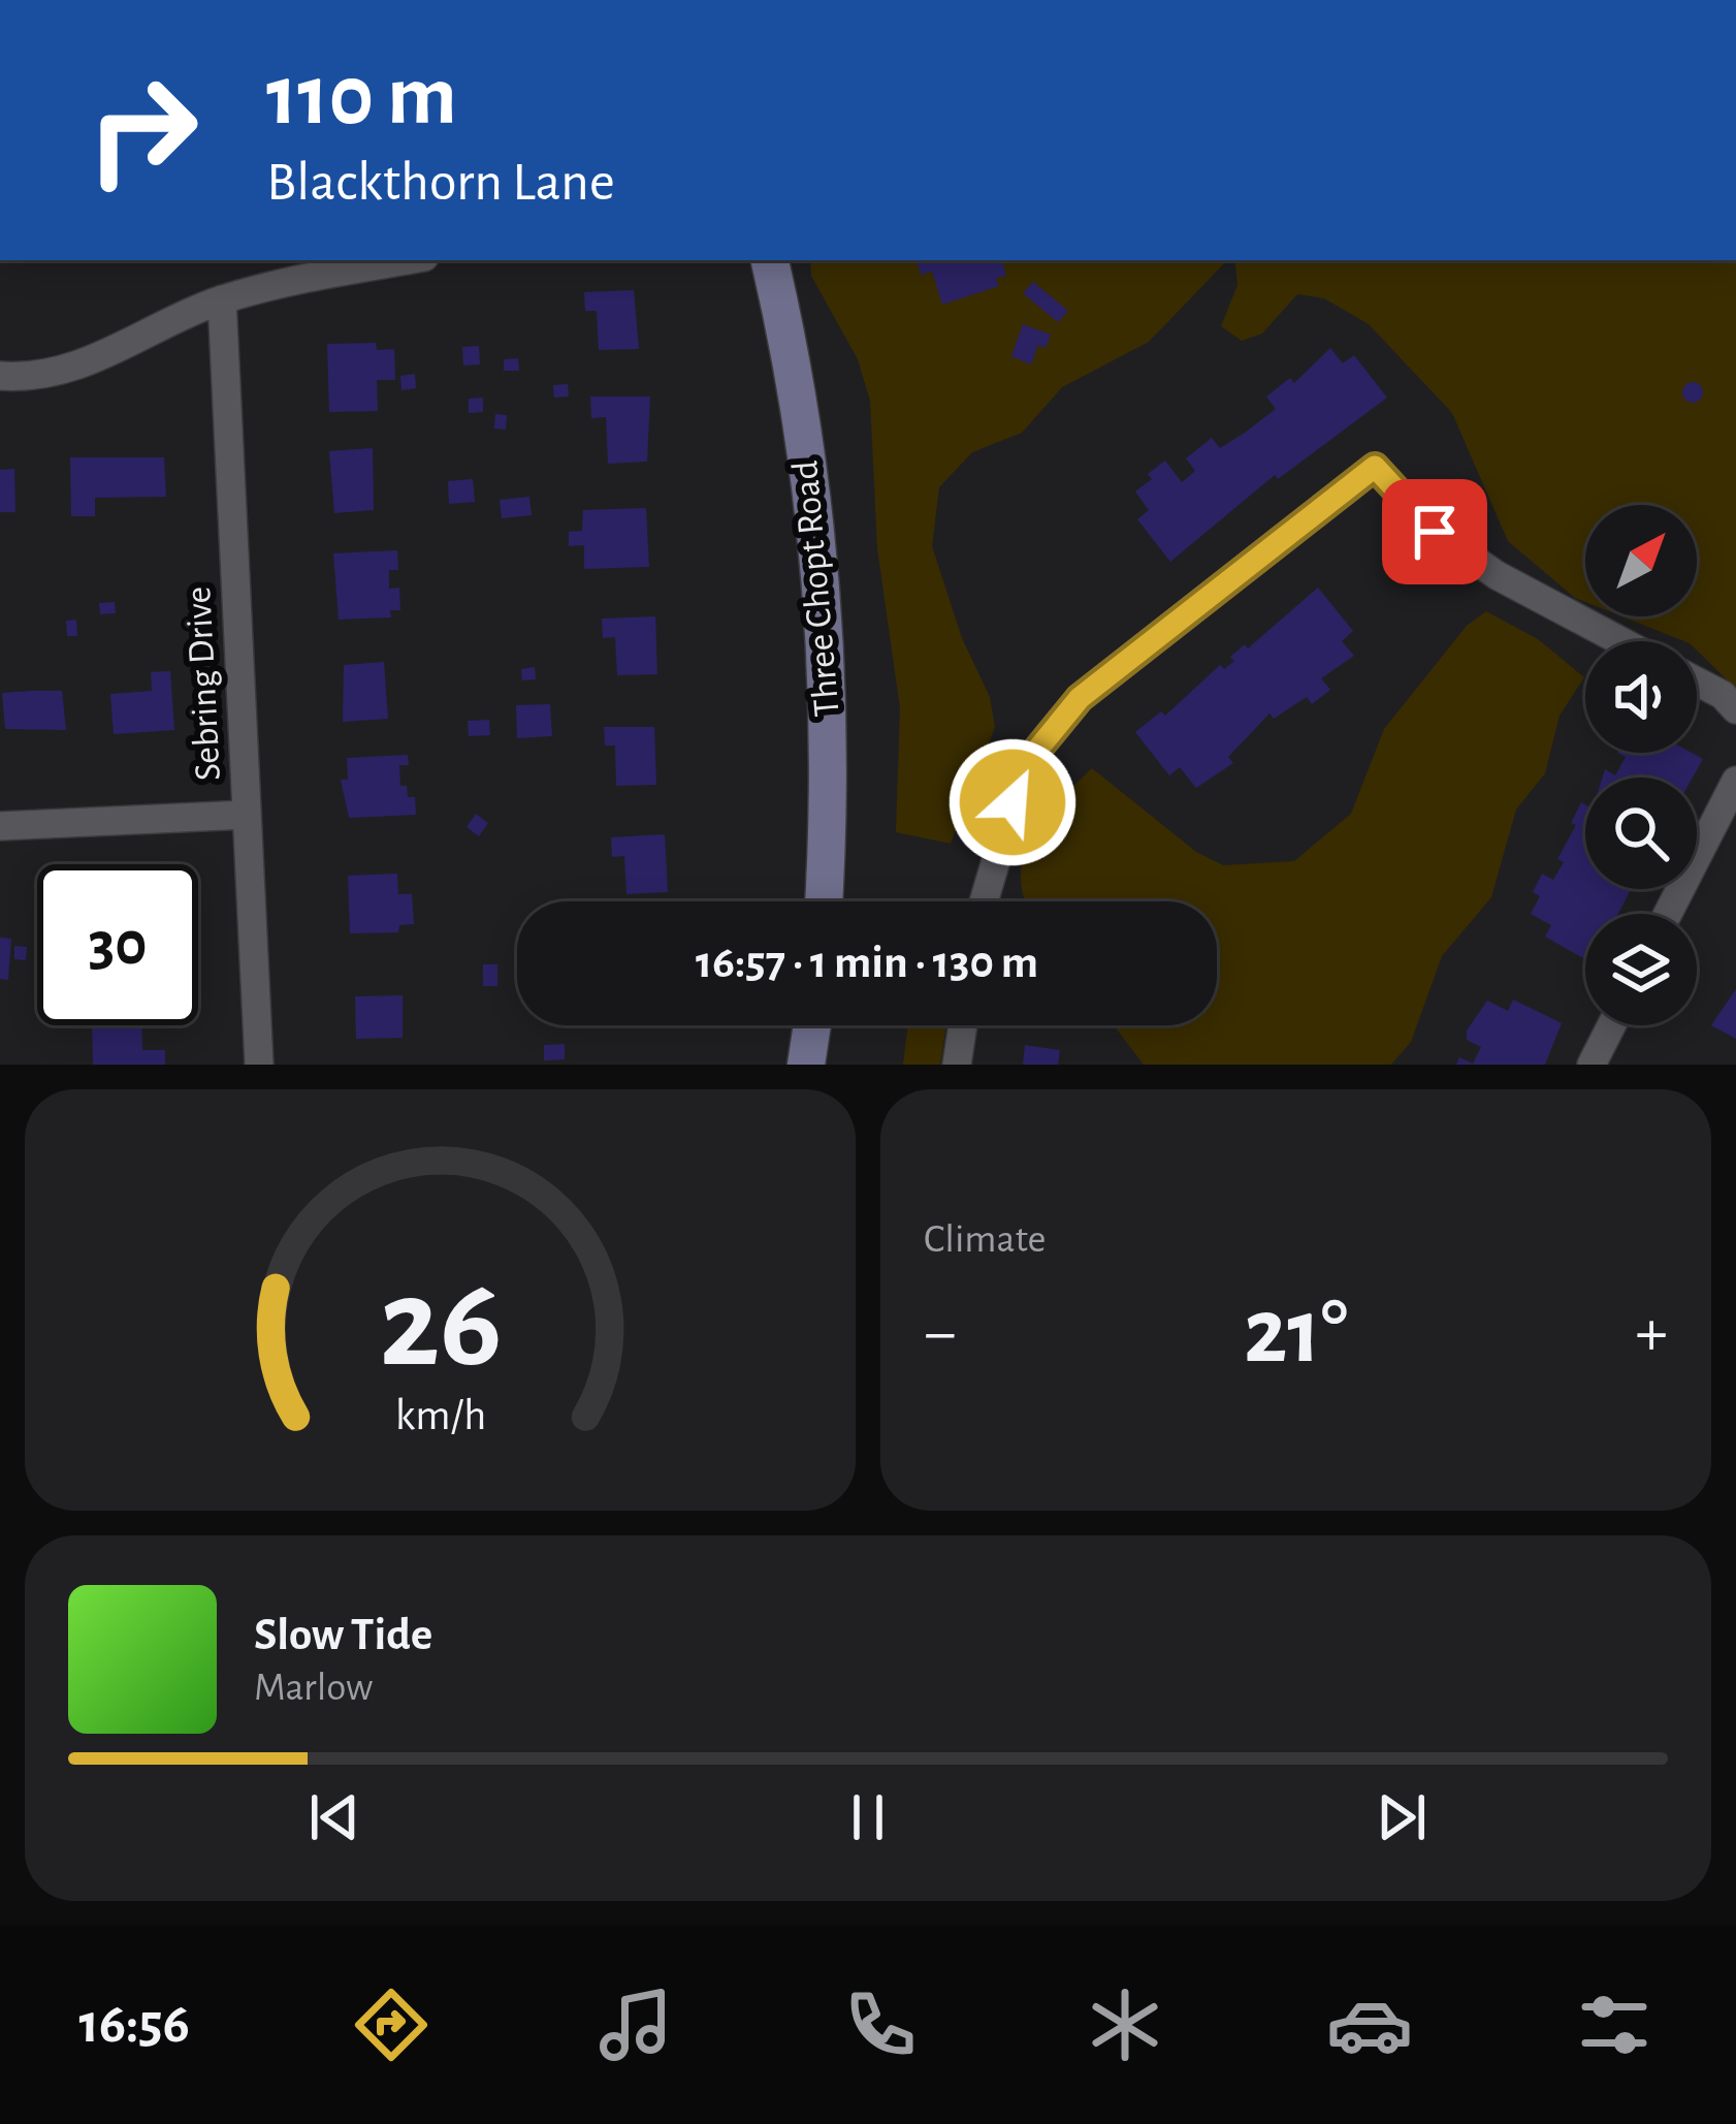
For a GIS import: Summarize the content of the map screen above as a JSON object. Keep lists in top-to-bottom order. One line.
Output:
{"streets":{"main road":["Three Chopt Road"],"street":["Sebring Drive"]},"north":"top right","page":{"turn":["110 m","Blackthorn Lane"],"limit":"30","trip":"16:57 · 1 min · 130 m","tile":"Climate","heat":["−","21°","+"],"song":["Slow Tide","Marlow"],"tabs":"16:56","gauge":["26","km/h"]}}
